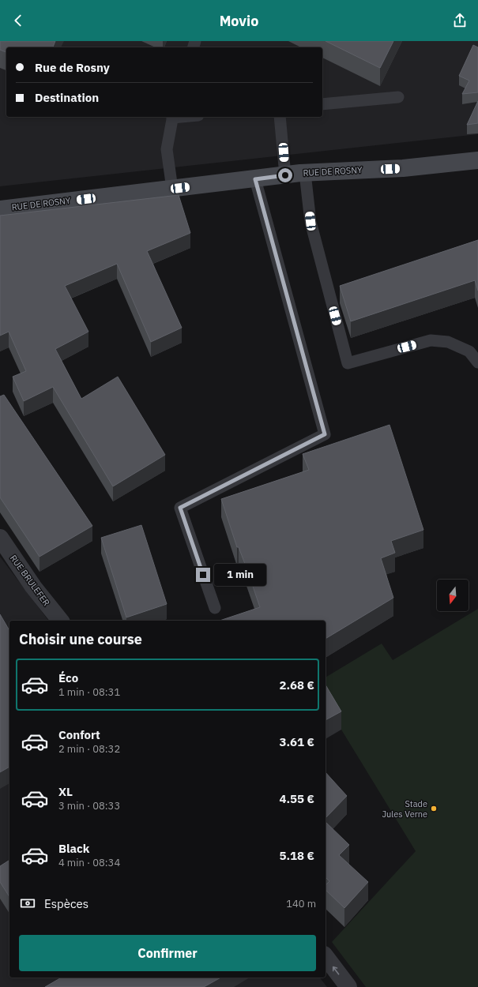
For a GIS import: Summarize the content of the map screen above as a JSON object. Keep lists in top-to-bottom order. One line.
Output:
{"streets":{"main road":["RUE DE ROSNY"],"street":["RUE BRULEFER"]},"places":["Stade Jules Verne"],"north":"bottom","page":{"header":"Movio","banner":["Rue de Rosny","Destination"],"bubble":"1 min","heading":"Choisir une course","list":[{"name":"Éco","note":"1 min · 08:31","value":"2.68 €"},{"name":"Confort","note":"2 min · 08:32","value":"3.61 €"},{"name":"XL","note":"3 min · 08:33","value":"4.55 €"},{"name":"Black","note":"4 min · 08:34","value":"5.18 €"}],"pay":["Espèces","140 m"],"buttons":"Confirmer"}}
